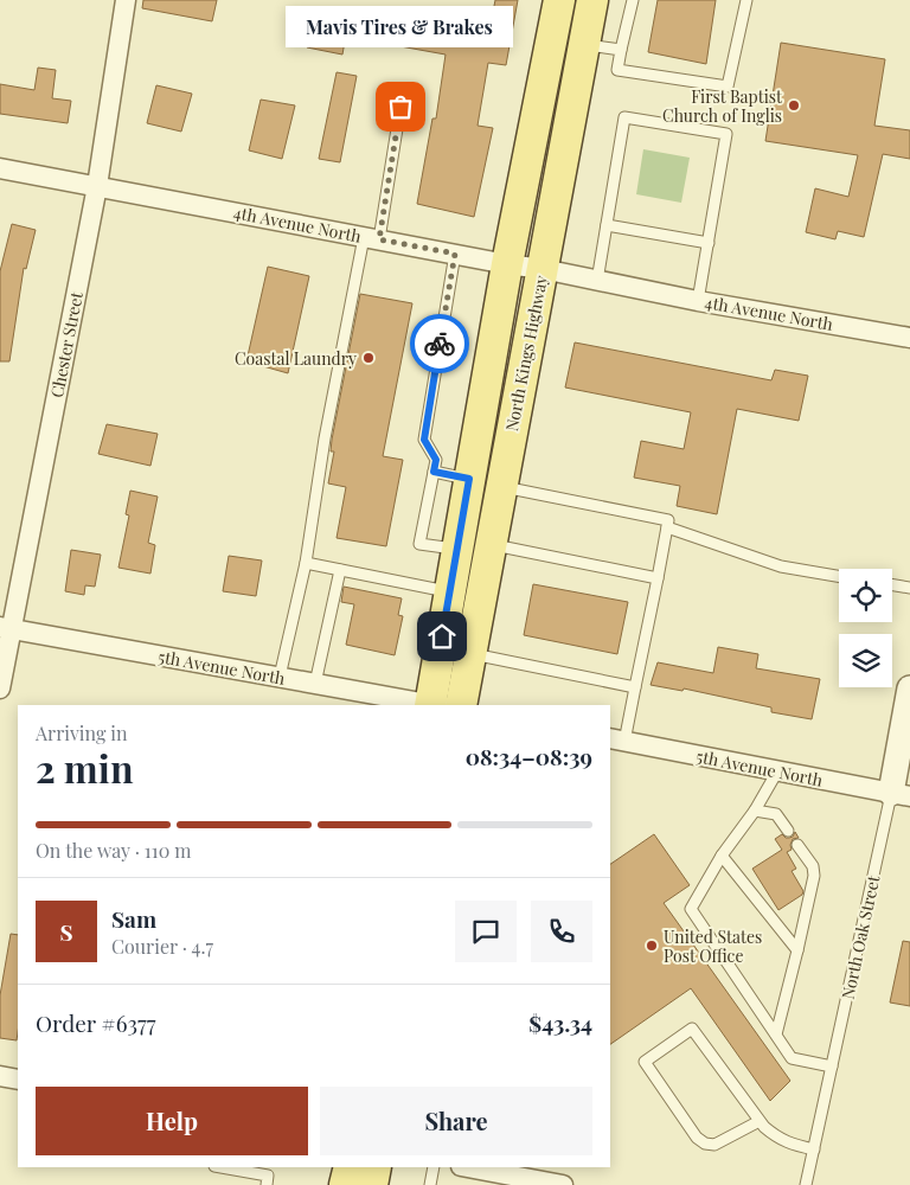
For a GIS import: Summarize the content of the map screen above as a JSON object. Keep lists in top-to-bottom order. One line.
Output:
{"streets":{"main road":["North Kings Highway"],"street":["4th Avenue North","Chester Street","5th Avenue North","North Oak Street"]},"crossings":[["4th Avenue North","Chester Street"],["4th Avenue North","North Kings Highway"],["Chester Street","5th Avenue North"],["5th Avenue North","North Oak Street"]],"places":["First Baptist Church of Inglis","Mavis Tires & Brakes","Coastal Laundry","United States Post Office"],"page":{"bubble":"Mavis Tires & Brakes","heading":["2 min","Arriving in","08:34–08:39"],"panel":["Sam","Courier · 4.7","Order #6377","$43.34"],"bar":"On the way · 110 m","round":"S","buttons":["Help","Share"]}}
